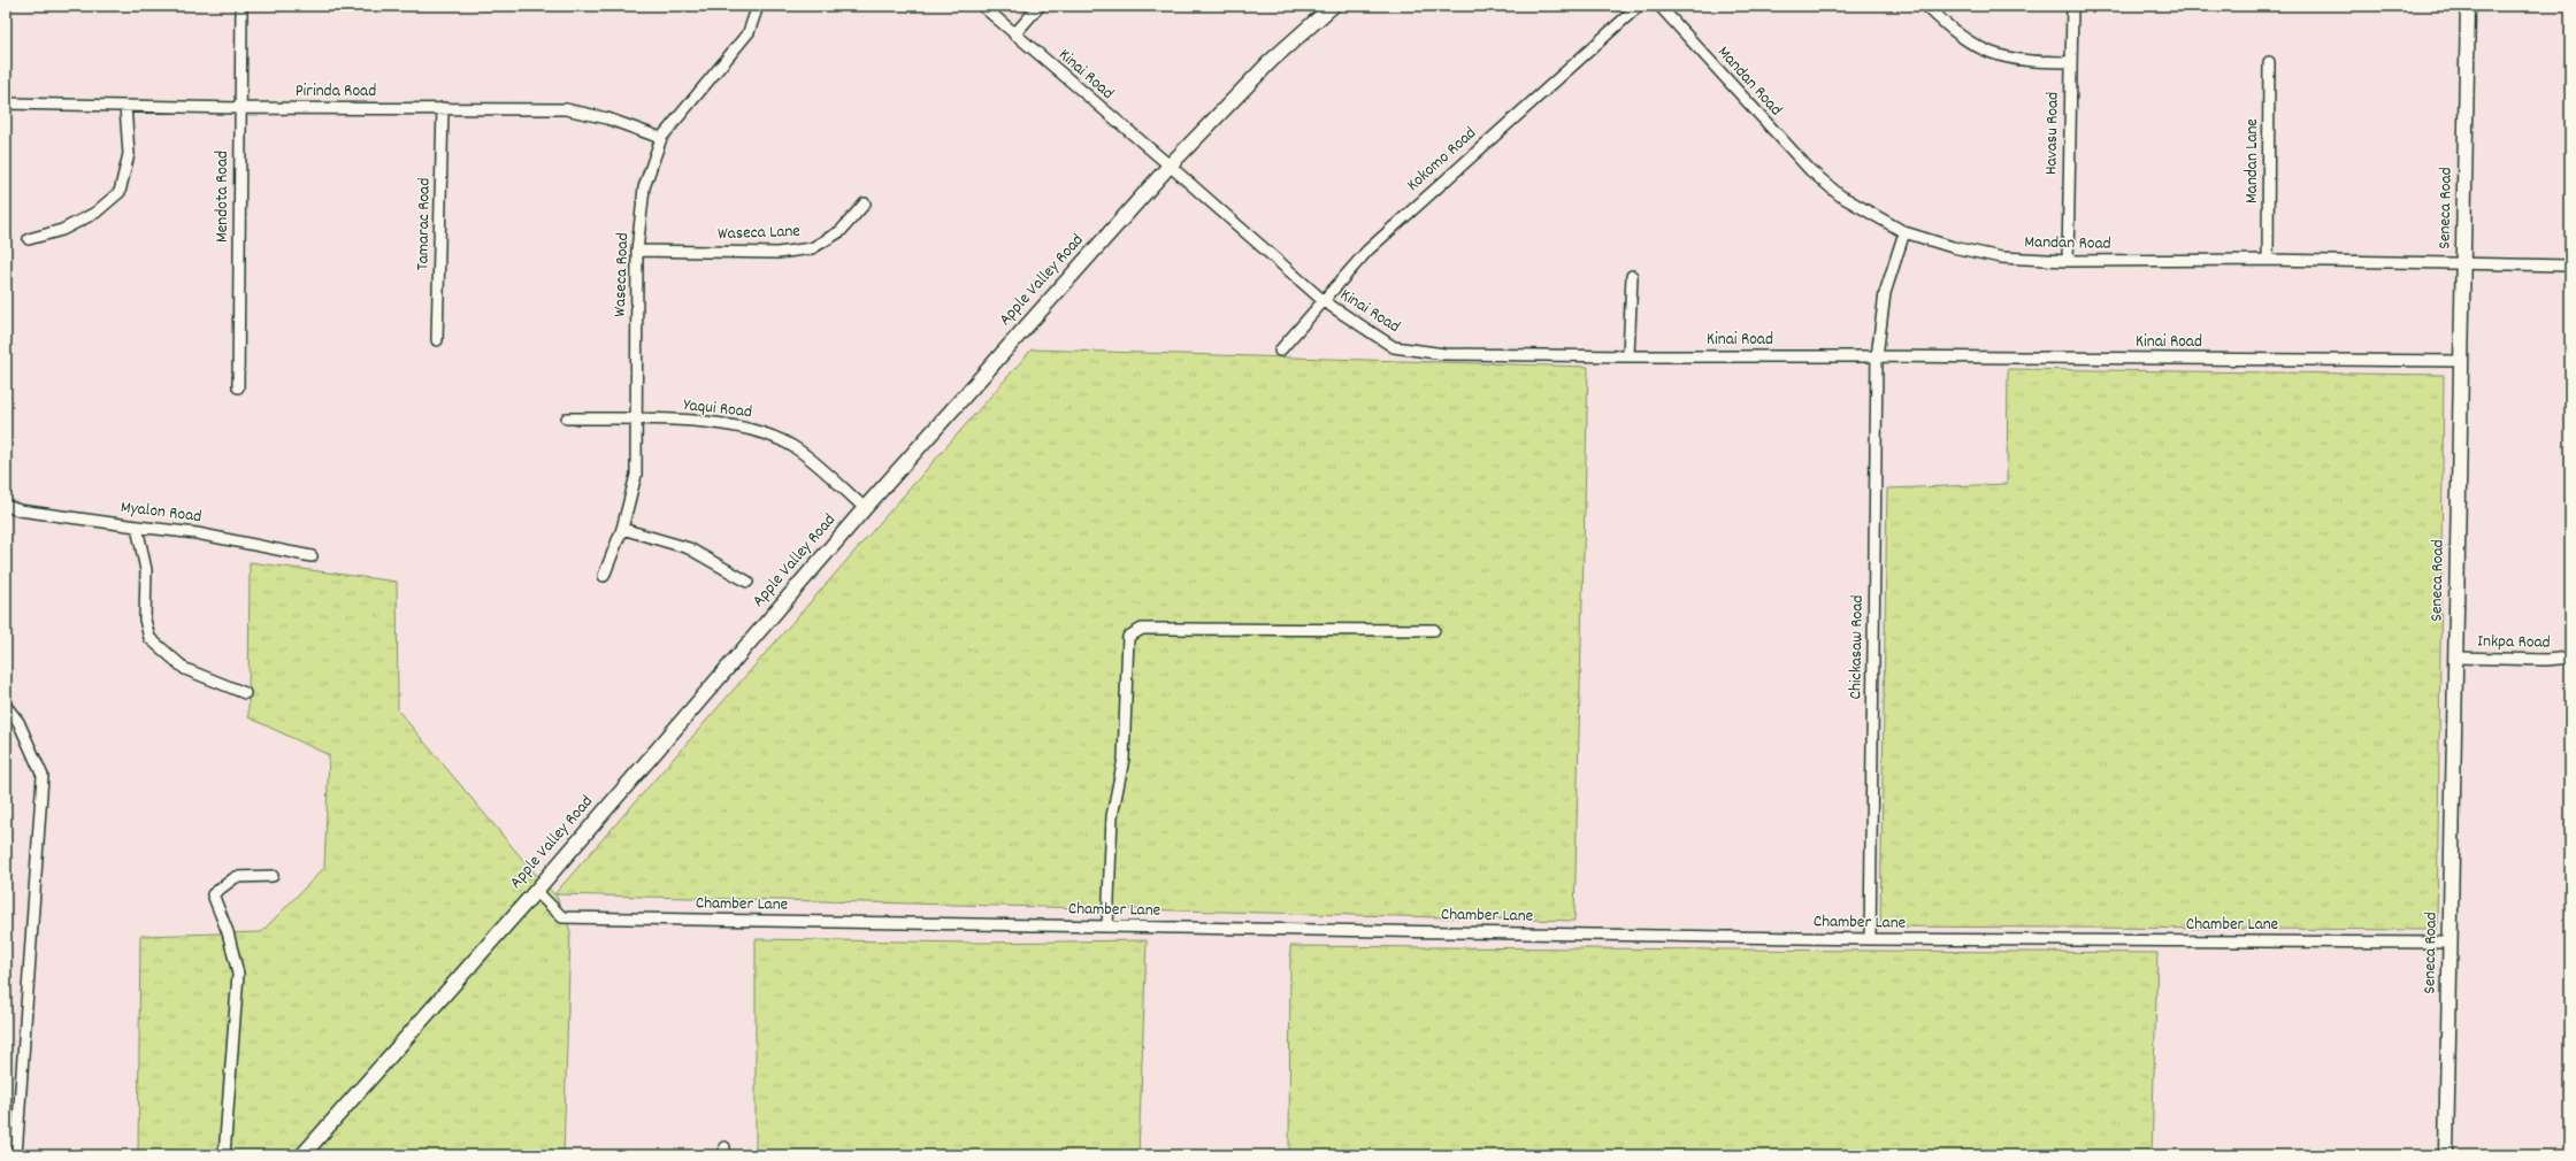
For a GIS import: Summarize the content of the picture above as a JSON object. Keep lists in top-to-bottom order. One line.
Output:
{"streets":{"main road":["Seneca Road","Apple Valley Road"],"street":["Kinai Road","Mandan Road","Pirinda Road","Havasu Road","Kokomo Road","Mandan Lane","Mendota Road","Tamarac Road","Waseca Lane","Waseca Road","Yaqui Road","Myalon Road","Inkpa Road","Chickasaw Road","Chamber Lane"]},"crossings":[["Kinai Road","Kokomo Road"],["Kinai Road","Seneca Road"],["Kinai Road","Apple Valley Road"],["Kinai Road","Chickasaw Road"],["Mandan Road","Havasu Road"],["Mandan Road","Mandan Lane"],["Mandan Road","Seneca Road"],["Pirinda Road","Mendota Road"],["Pirinda Road","Tamarac Road"],["Pirinda Road","Waseca Road"],["Seneca Road","Inkpa Road"],["Seneca Road","Chamber Lane"],["Waseca Lane","Waseca Road"],["Waseca Road","Yaqui Road"],["Apple Valley Road","Yaqui Road"],["Apple Valley Road","Chamber Lane"],["Chickasaw Road","Chamber Lane"]]}
